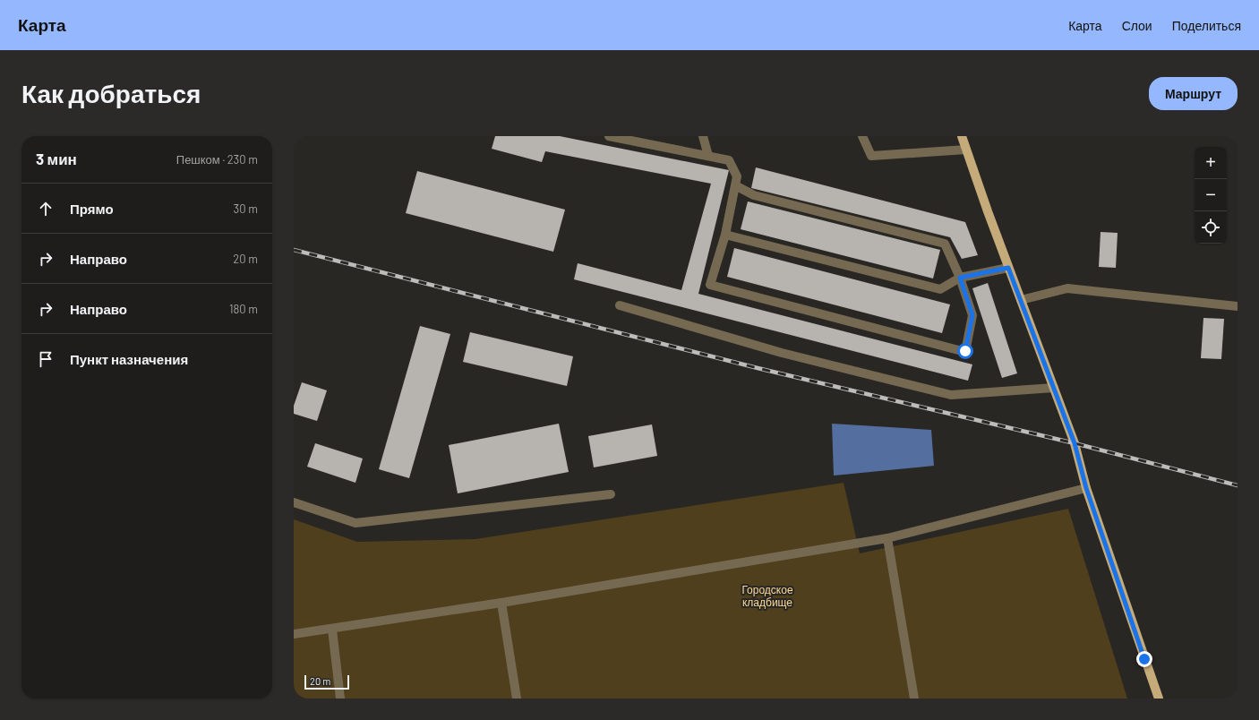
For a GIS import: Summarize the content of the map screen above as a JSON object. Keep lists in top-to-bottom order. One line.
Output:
{"parks":["Городское кладбище"],"scale_bar":"20 m","page":{"header":"Карта","nav":["Карта","Слои","Поделиться"],"buttons":"Маршрут","title":"Как добраться","heading":["3 мин","Пешком · 230 m"],"map_buttons":["+","−"],"list":[["Прямо","30 m"],["Направо","20 m"],["Направо","180 m"],"Пункт назначения"],"scale":"20 m"}}
